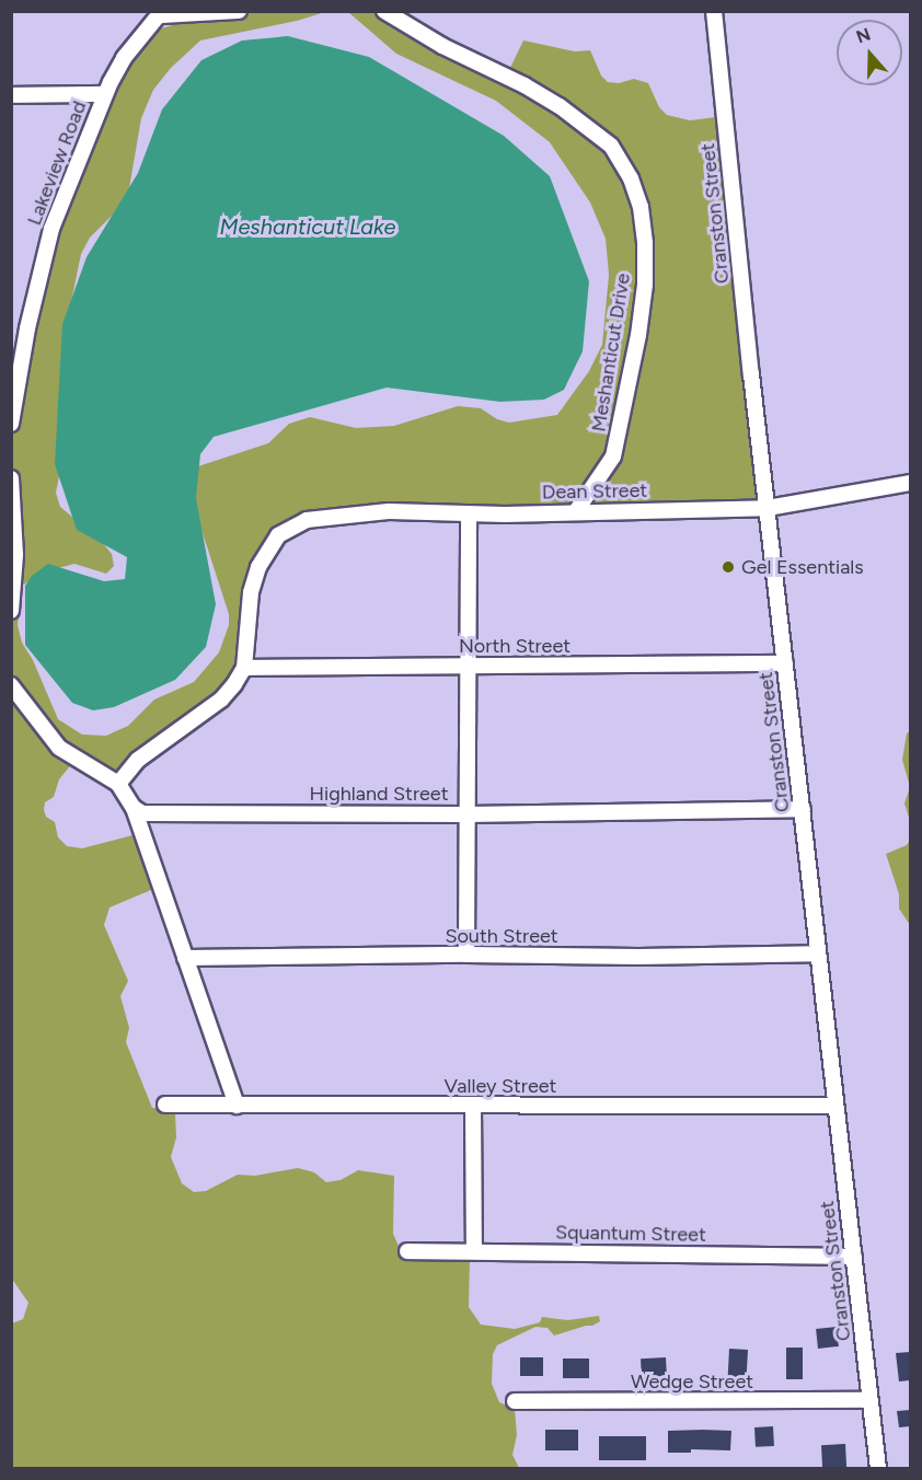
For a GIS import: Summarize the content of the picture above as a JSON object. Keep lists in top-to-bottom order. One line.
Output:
{"streets":{"street":["Lakeview Road","Cranston Street","Meshanticut Drive","Dean Street","North Street","Highland Street","South Street","Valley Street","Squantum Street","Wedge Street"]},"crossings":[["Cranston Street","Dean Street"],["Cranston Street","North Street"],["Cranston Street","Highland Street"],["Cranston Street","South Street"],["Cranston Street","Valley Street"],["Cranston Street","Squantum Street"],["Cranston Street","Wedge Street"],["Meshanticut Drive","Dean Street"],["Dean Street","North Street"]],"water":["Meshanticut Lake"],"places":["Gel Essentials"],"north":"top"}
